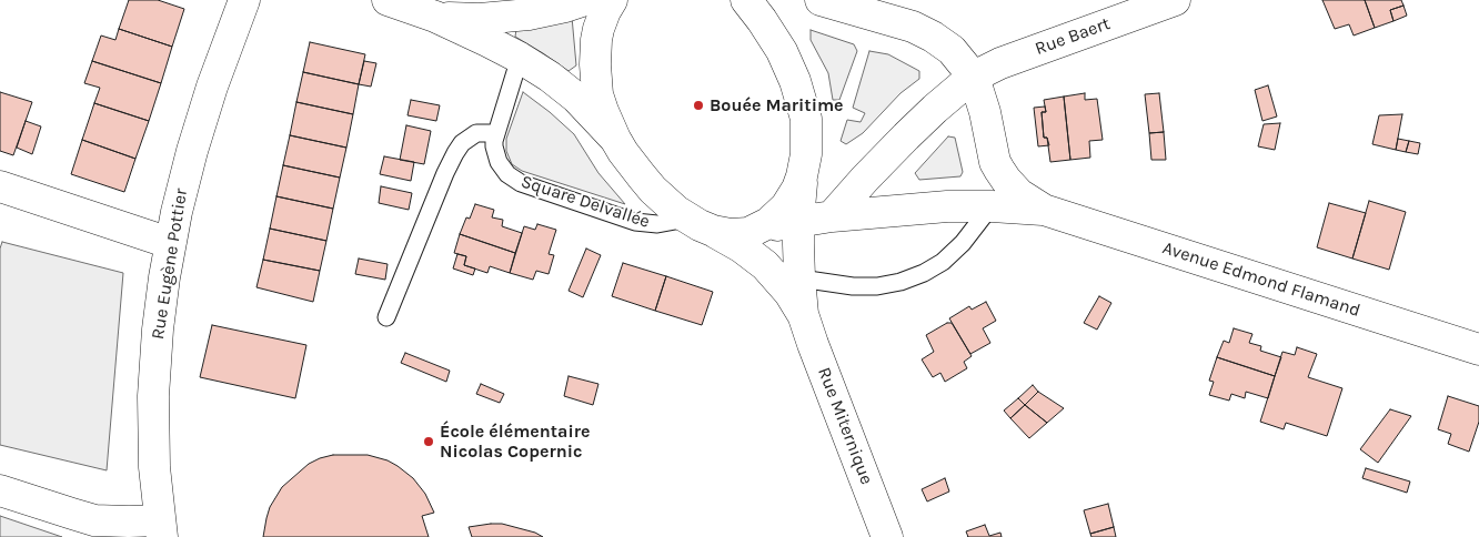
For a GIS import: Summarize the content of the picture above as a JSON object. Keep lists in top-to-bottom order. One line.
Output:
{"streets":{"street":["Rue Baert","Square Delvallée","Rue Eugène Pottier","Avenue Edmond Flamand","Rue Miternique"]},"crossings":[["Square Delvallée","Avenue Edmond Flamand"],["Square Delvallée","Rue Miternique"]],"places":["Bouée Maritime","École élémentaire Nicolas Copernic"]}
